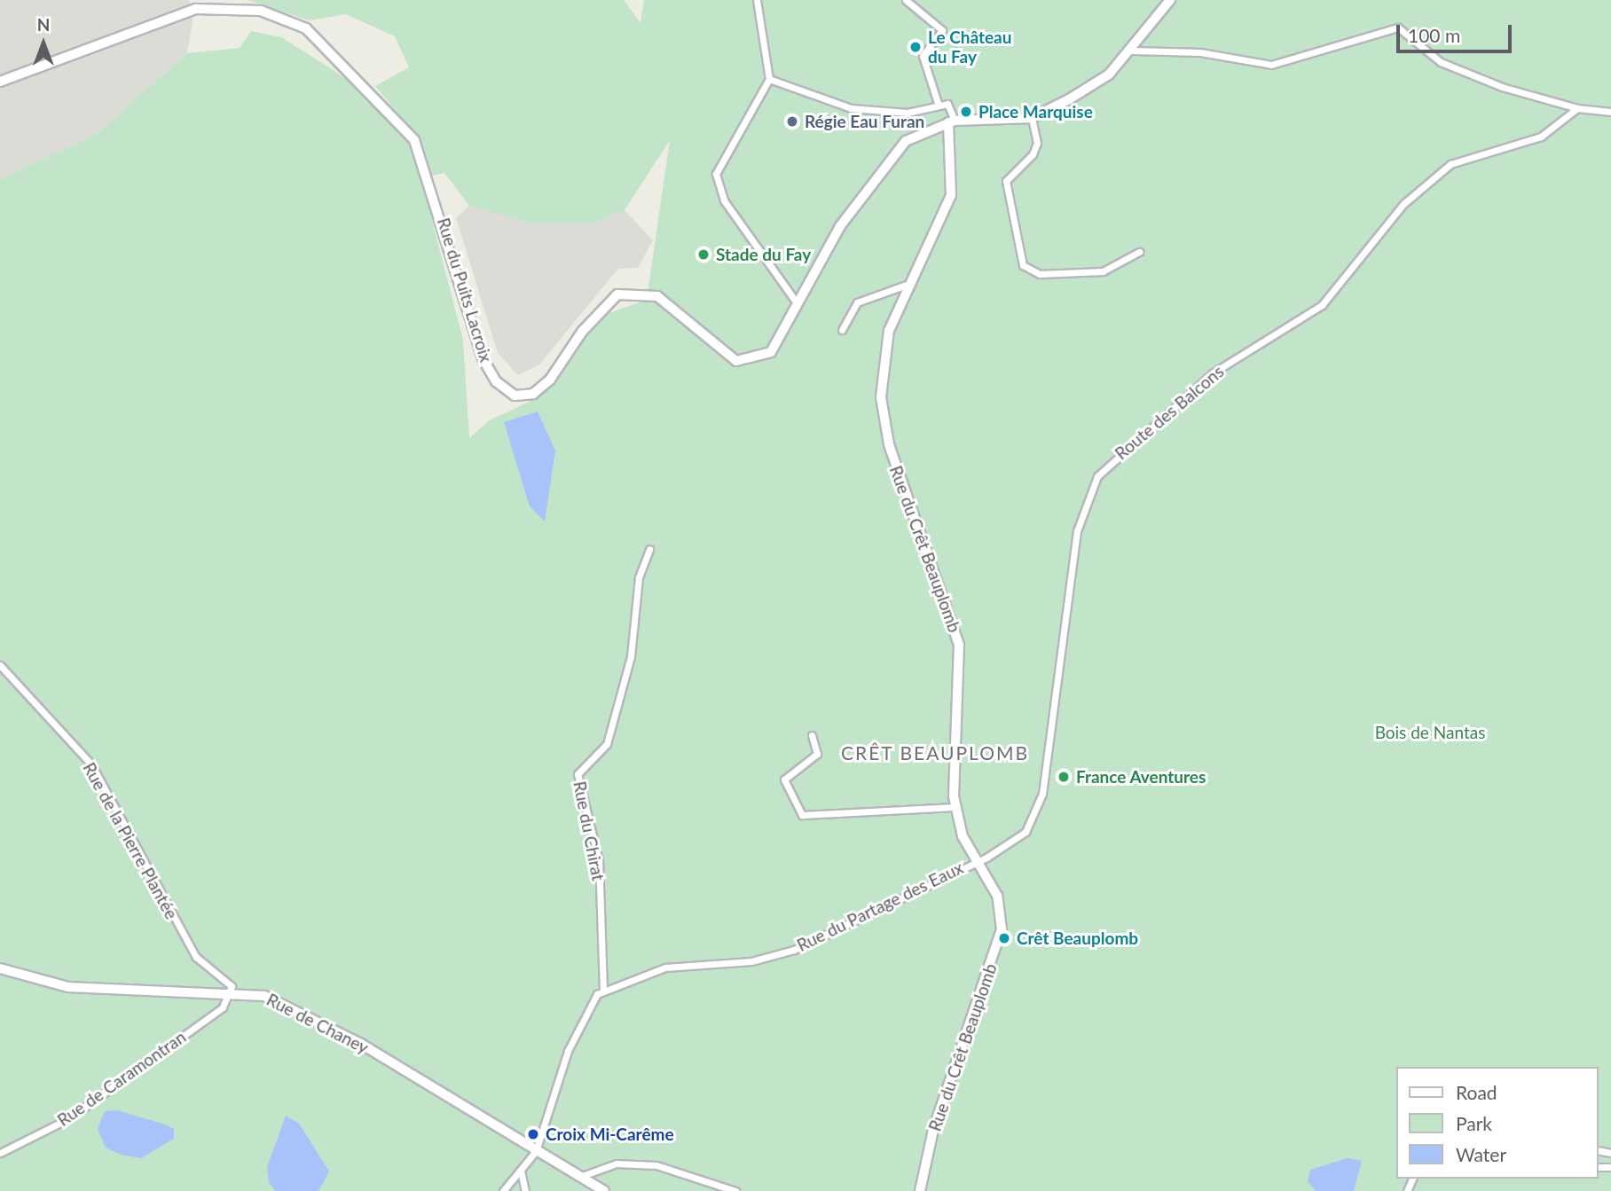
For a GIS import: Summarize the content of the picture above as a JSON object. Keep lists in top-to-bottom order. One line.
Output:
{"streets":{"street":["Rue du Puits Lacroix","Route des Balcons","Rue du Crêt Beauplomb","Rue du Chirat","Rue de la Pierre Plantée","Rue du Partage des Eaux","Rue de Chaney","Rue de Caramontran"]},"crossings":[["Rue du Puits Lacroix","Rue du Crêt Beauplomb"],["Route des Balcons","Rue du Crêt Beauplomb"],["Route des Balcons","Rue du Partage des Eaux"],["Rue du Crêt Beauplomb","Rue du Partage des Eaux"],["Rue du Chirat","Rue du Partage des Eaux"],["Rue de la Pierre Plantée","Rue de Chaney"],["Rue de la Pierre Plantée","Rue de Caramontran"],["Rue de Chaney","Rue de Caramontran"]],"districts":["CRÊT BEAUPLOMB"],"parks":["Bois de Nantas"],"places":["Le Château du Fay","Place Marquise","Régie Eau Furan","Stade du Fay","France Aventures","Crêt Beauplomb","Croix Mi-Carême"],"legend":["Road","Park","Water"],"scale_bar":"100 m","north":"top"}
